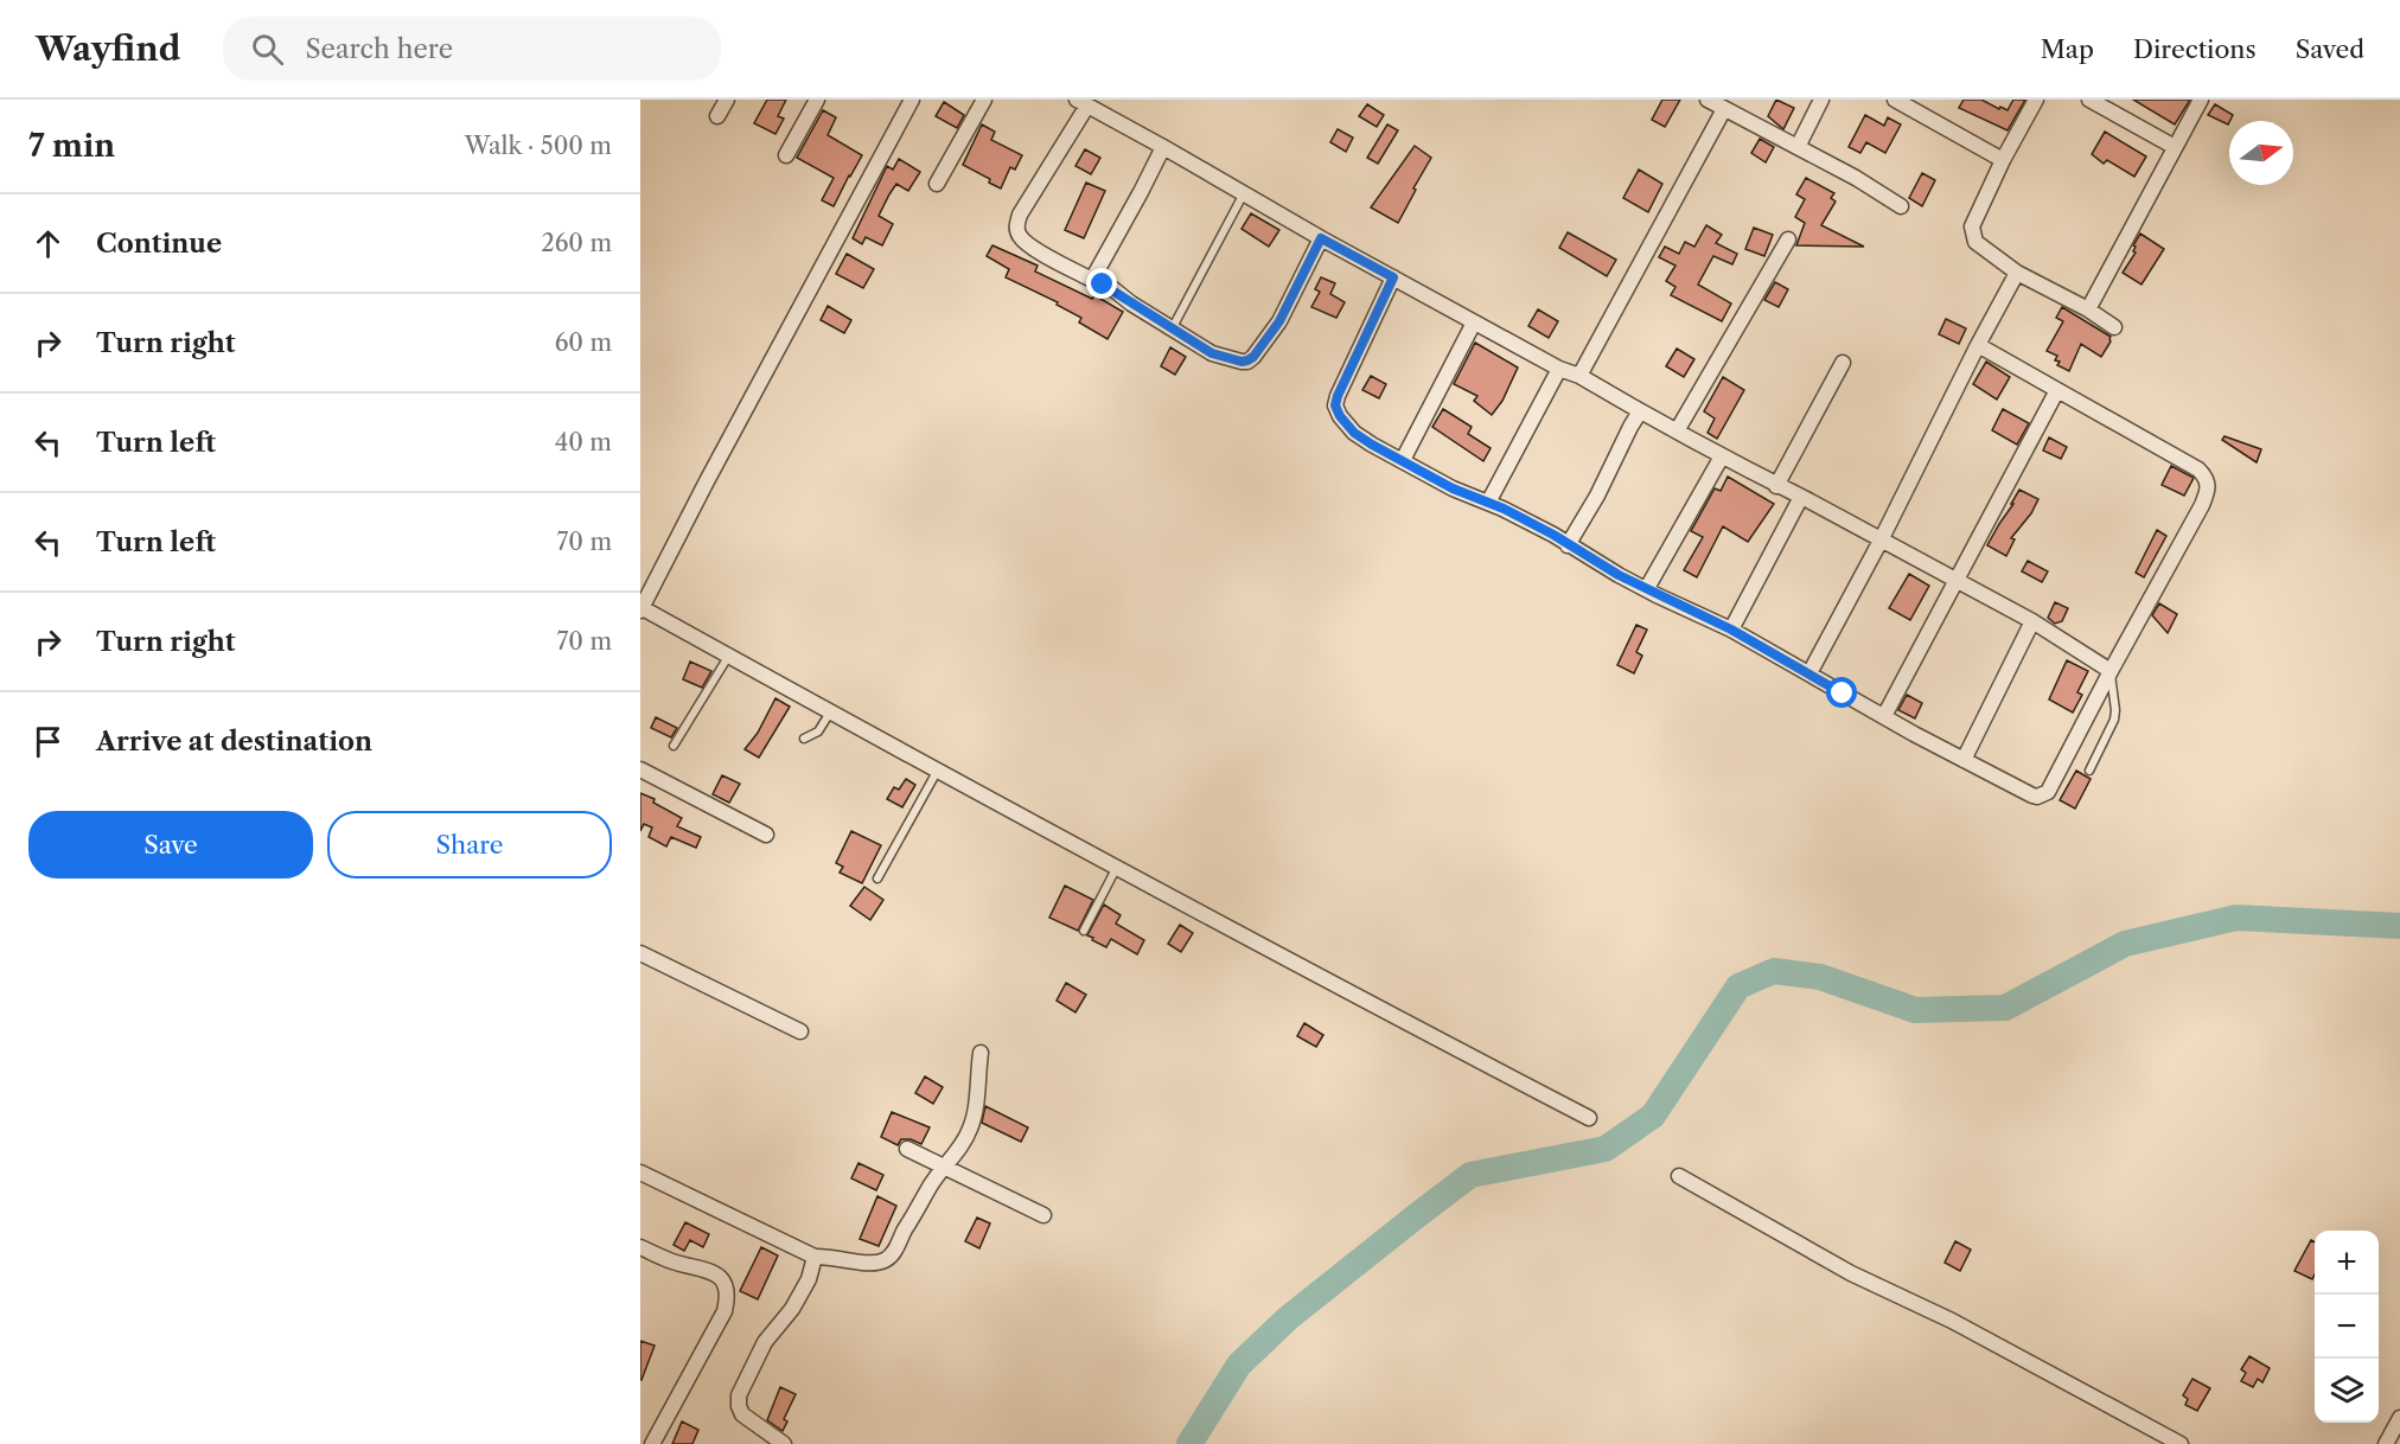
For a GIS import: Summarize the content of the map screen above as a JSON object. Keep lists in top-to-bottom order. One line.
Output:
{"north":"right","page":{"header":"Wayfind","search":"Search here","nav":["Map","Directions","Saved"],"heading":["7 min","Walk · 500 m"],"list":[["Continue","260 m"],["Turn right","60 m"],["Turn left","40 m"],["Turn left","70 m"],["Turn right","70 m"],"Arrive at destination"],"buttons":["Save","Share"],"map_buttons":["+","−"]}}
